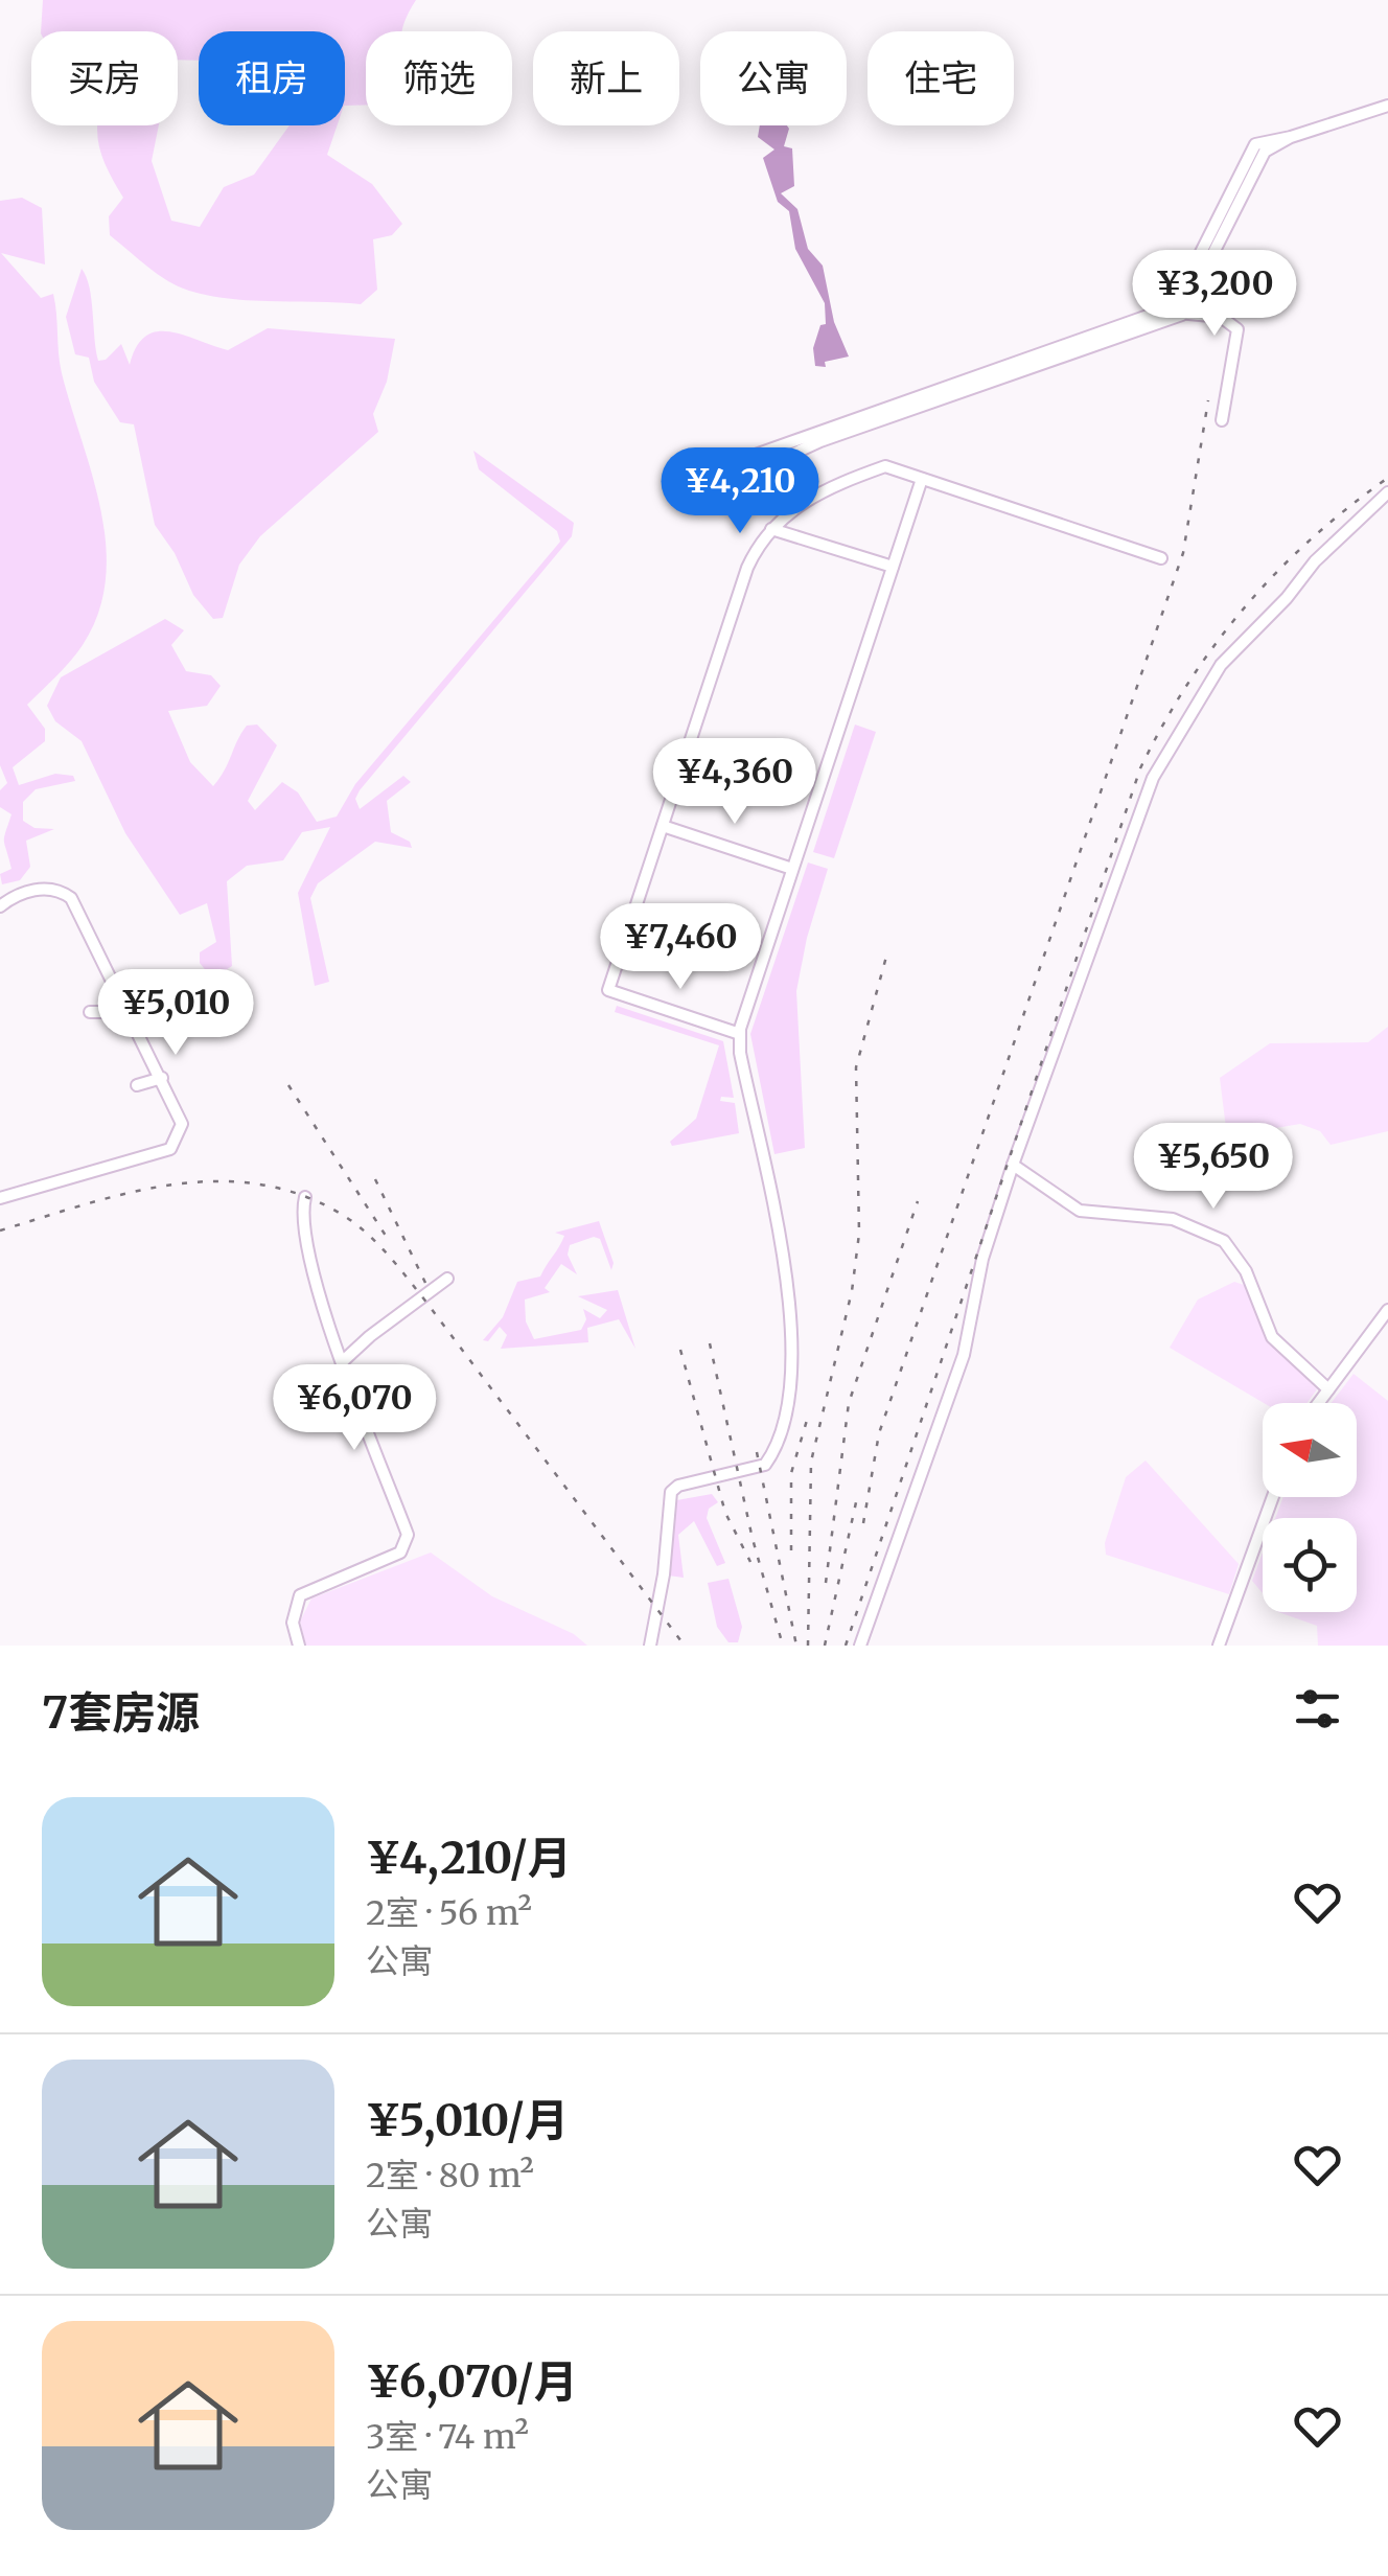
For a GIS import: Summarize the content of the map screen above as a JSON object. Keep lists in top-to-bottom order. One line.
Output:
{"north":"left","page":{"chip":["买房","租房","筛选","新上","公寓","住宅"],"price":["¥3,200","¥4,210","¥4,360","¥7,460","¥5,010","¥5,650","¥6,070"],"heading":"7套房源","list":[{"name":"¥4,210/月","note":"2室 · 56 m² · 公寓"},{"name":"¥5,010/月","note":"2室 · 80 m² · 公寓"},{"name":"¥6,070/月","note":"3室 · 74 m² · 公寓"}]}}
